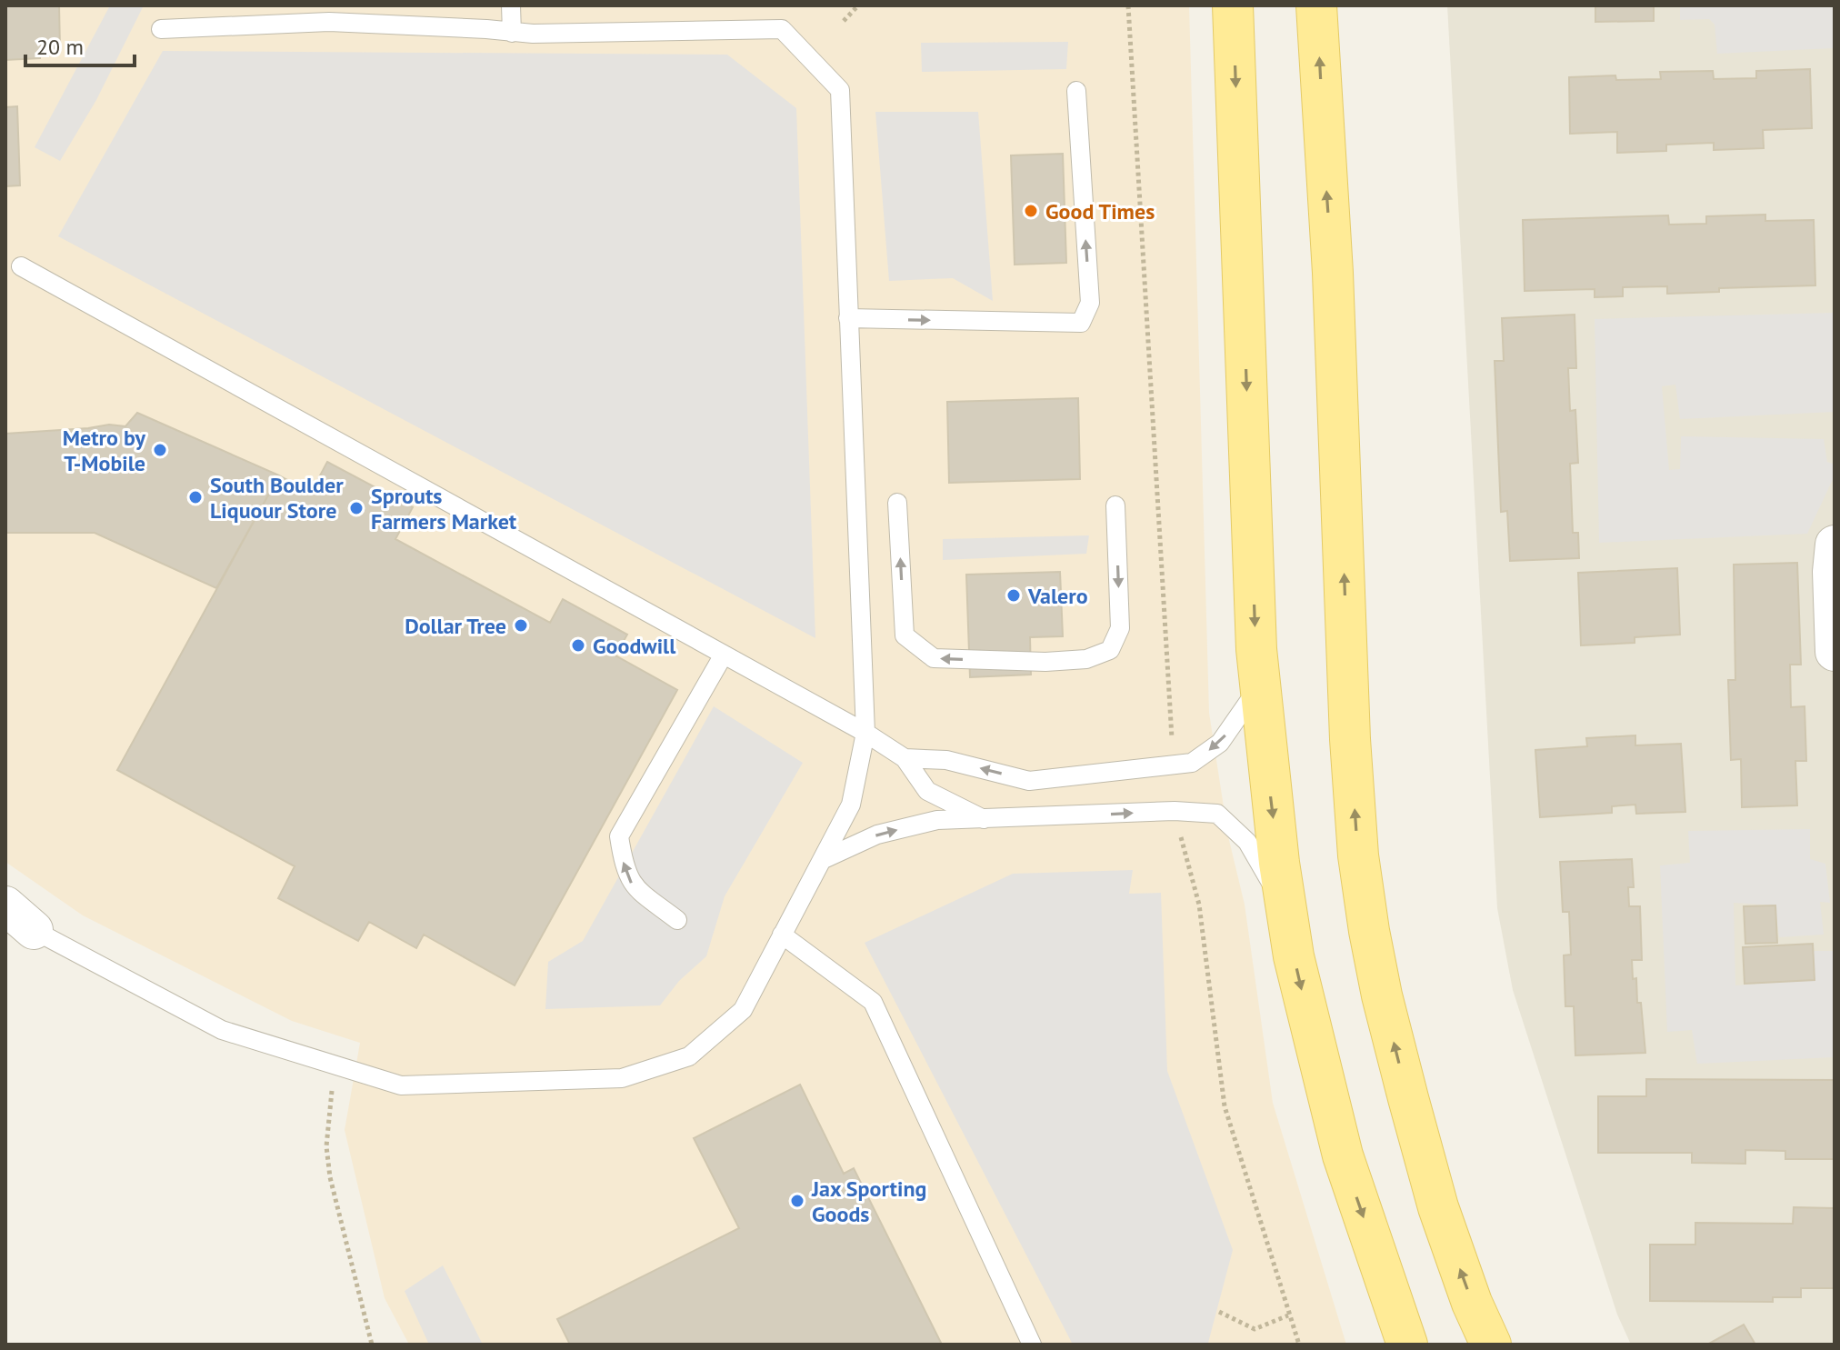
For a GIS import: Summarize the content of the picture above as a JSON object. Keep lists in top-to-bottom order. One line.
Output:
{"places":["Good Times","Metro by T-Mobile","South Boulder Liquour Store","Sprouts Farmers Market","Valero","Dollar Tree","Goodwill","Jax Sporting Goods"],"scale_bar":"20 m"}
